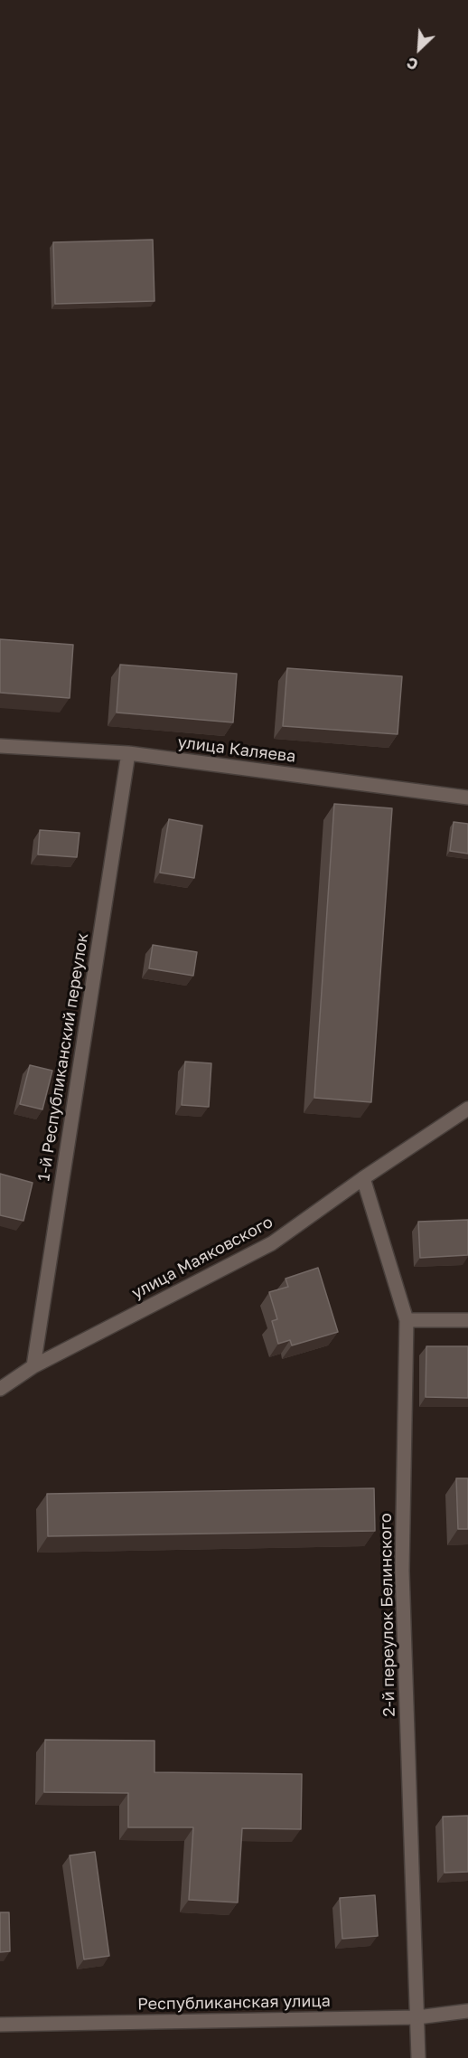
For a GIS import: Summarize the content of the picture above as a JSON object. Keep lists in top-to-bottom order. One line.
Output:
{"streets":{"street":["улица Каляева","1-й Республиканский переулок","улица Маяковского","2-й переулок Белинского","Республиканская улица"]},"crossings":[["улица Каляева","1-й Республиканский переулок"],["1-й Республиканский переулок","улица Маяковского"],["улица Маяковского","2-й переулок Белинского"],["2-й переулок Белинского","Республиканская улица"]],"north":"bottom left"}
